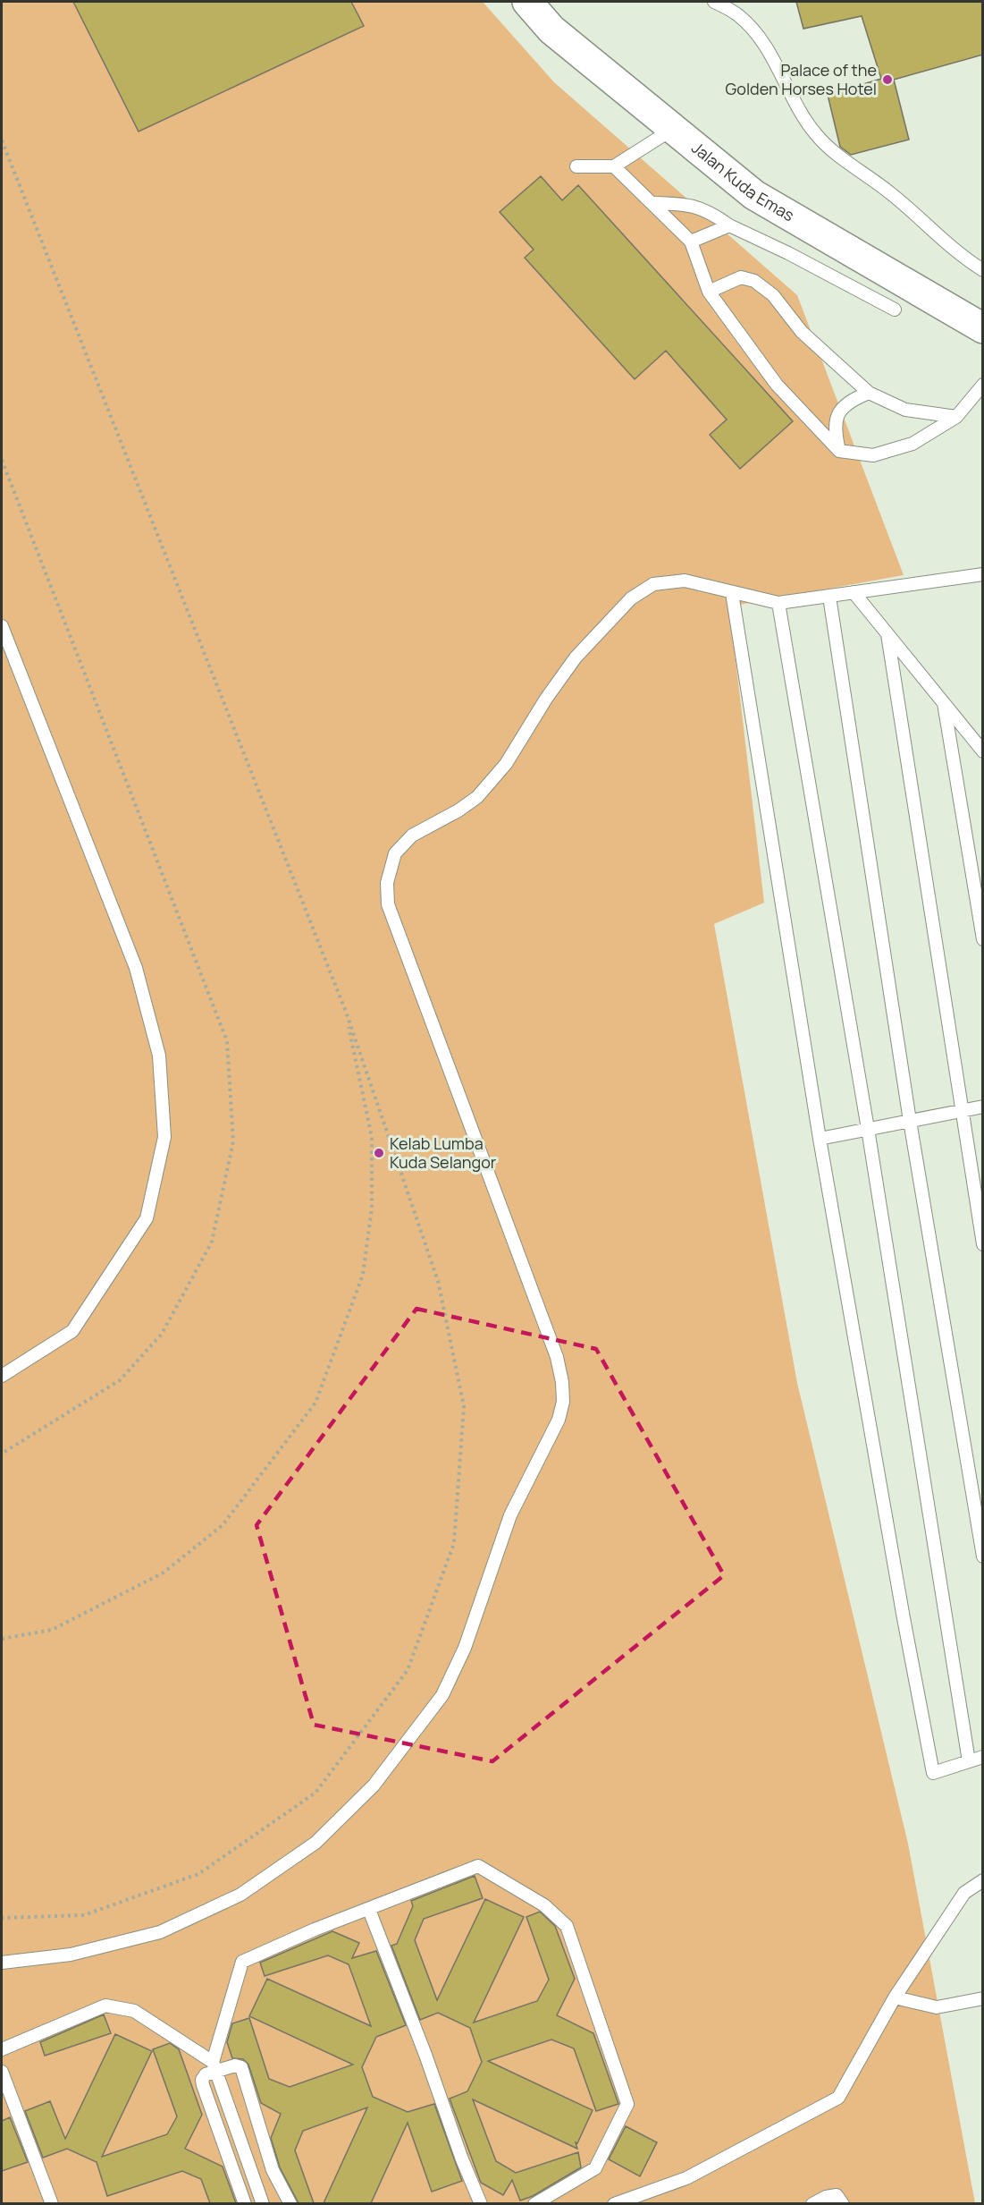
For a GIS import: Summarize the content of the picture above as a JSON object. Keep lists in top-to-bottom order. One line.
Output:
{"streets":{"street":["Jalan Kuda Emas"]},"places":["Palace of the Golden Horses Hotel","Kelab Lumba Kuda Selangor"]}
